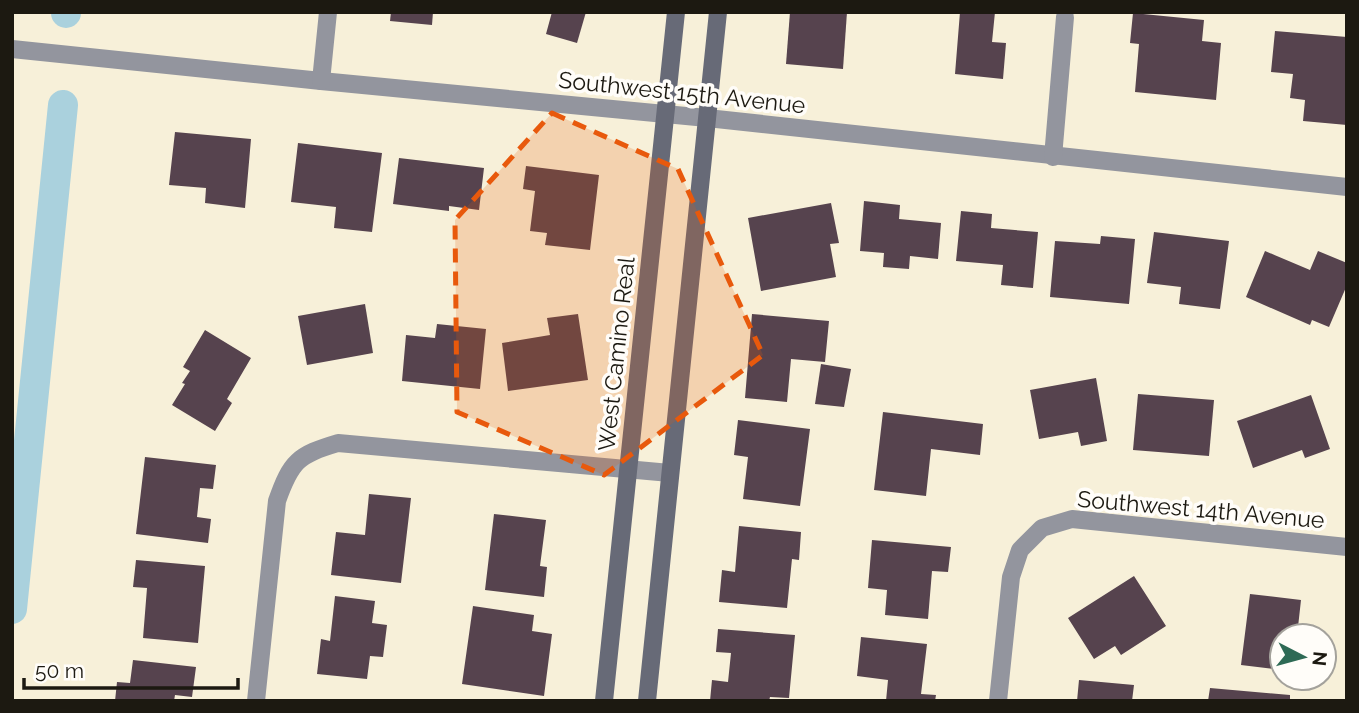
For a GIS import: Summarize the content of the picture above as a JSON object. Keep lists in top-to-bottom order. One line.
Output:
{"streets":{"street":["Southwest 15th Avenue","West Camino Real","Southwest 14th Avenue"]},"crossings":[["Southwest 15th Avenue","West Camino Real"]],"scale_bar":"50 m","north":"right"}
